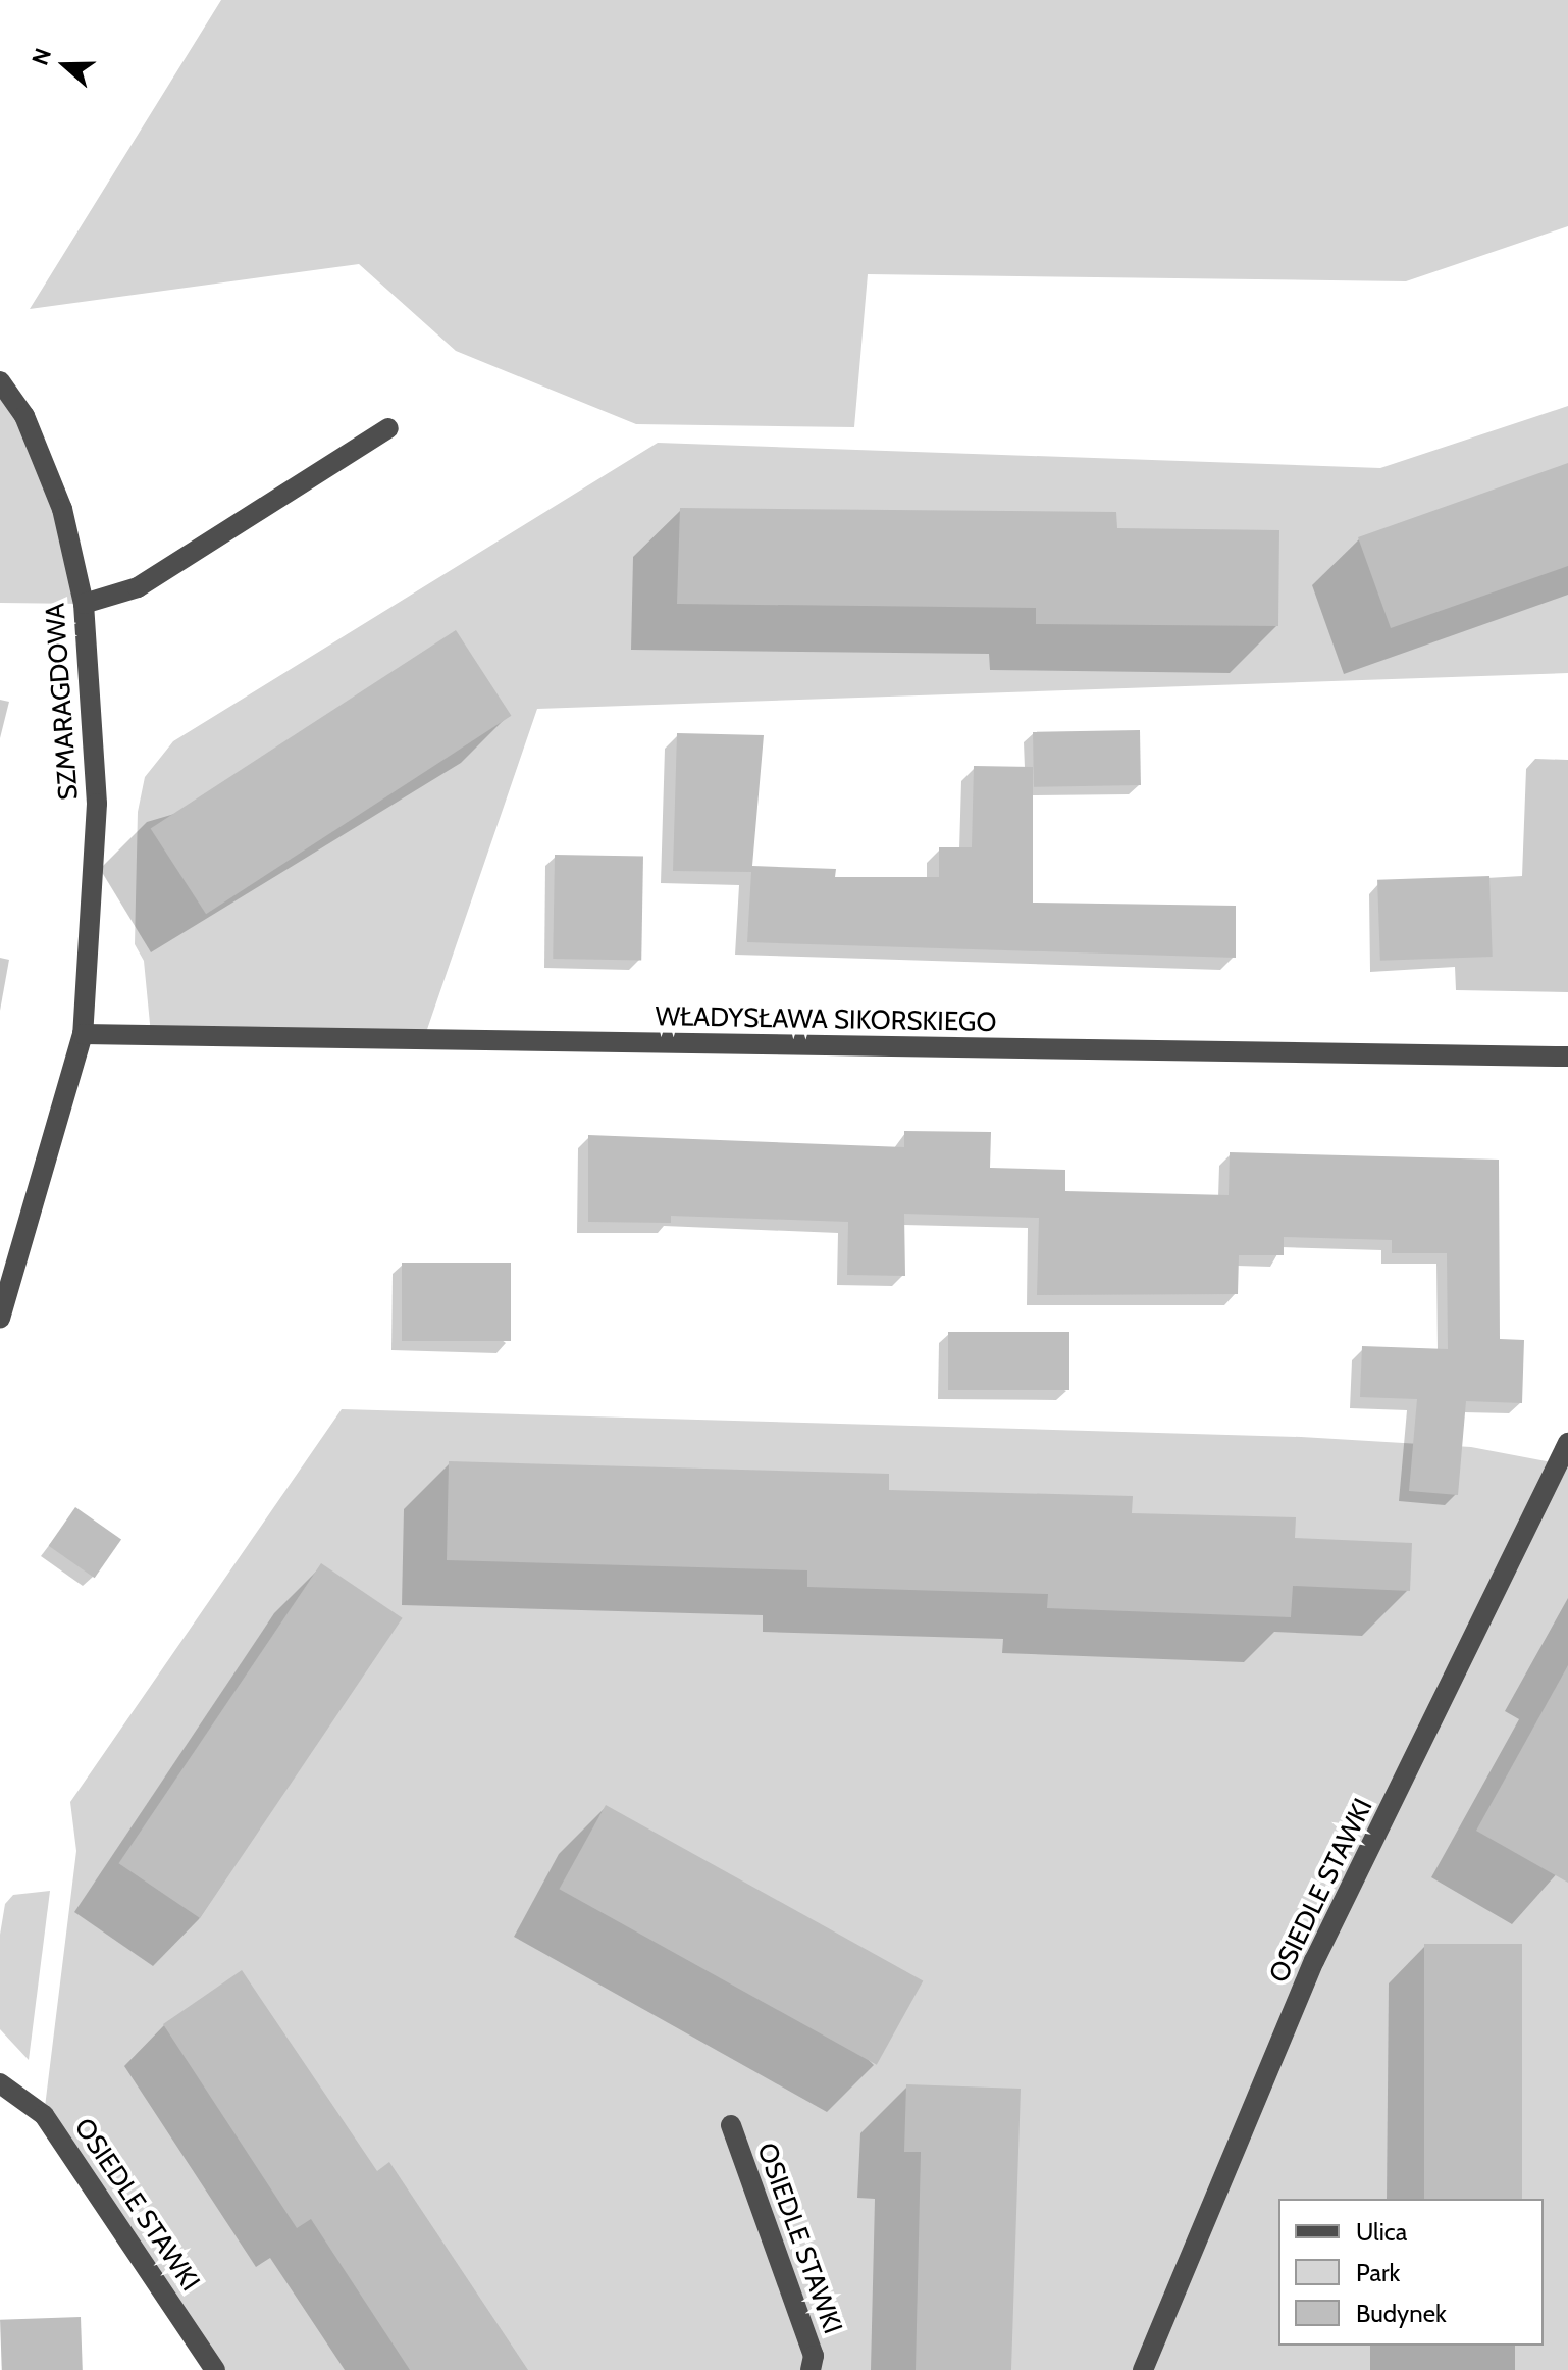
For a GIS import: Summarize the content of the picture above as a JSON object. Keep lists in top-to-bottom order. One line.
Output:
{"streets":{"street":["SZMARAGDOWA","WŁADYSŁAWA SIKORSKIEGO","OSIEDLE STAWKI"]},"crossings":[["SZMARAGDOWA","WŁADYSŁAWA SIKORSKIEGO"]],"legend":["Ulica","Park","Budynek"],"north":"left"}
